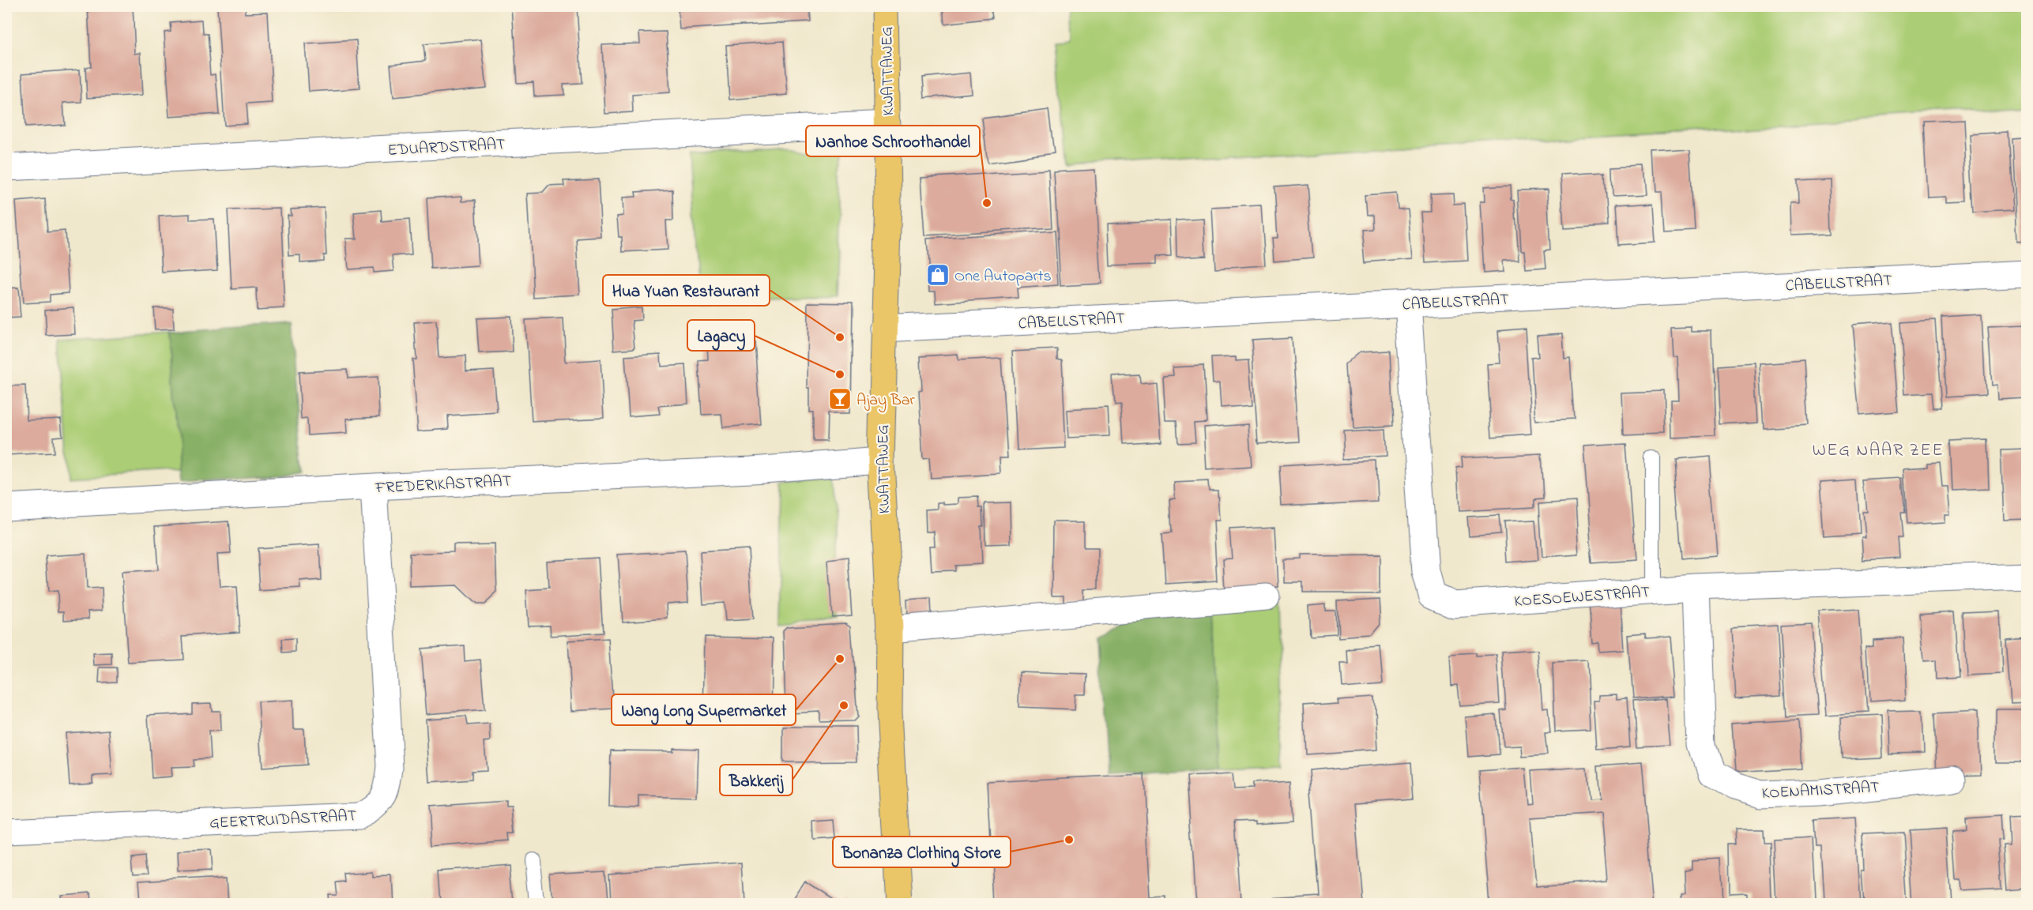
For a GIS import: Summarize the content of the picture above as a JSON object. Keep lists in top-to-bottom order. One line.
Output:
{"streets":{"main road":["KWATTAWEG"],"street":["EDUARDSTRAAT","CABELLSTRAAT","FREDERIKASTRAAT","KOESOEWESTRAAT","KOENAMISTRAAT","GEERTRUIDASTRAAT"]},"crossings":[["KWATTAWEG","EDUARDSTRAAT"],["KWATTAWEG","CABELLSTRAAT"],["KWATTAWEG","FREDERIKASTRAAT"],["CABELLSTRAAT","KOESOEWESTRAAT"],["FREDERIKASTRAAT","GEERTRUIDASTRAAT"],["KOESOEWESTRAAT","KOENAMISTRAAT"]],"districts":["WEG NAAR ZEE"],"places":{"other":["Nanhoe Schroothandel","Hua Yuan Restaurant","Lagacy","Wang Long Supermarket","Bakkerij","Bonanza Clothing Store"],"shop":["One Autoparts"],"bar":["Ajay Bar"]}}
